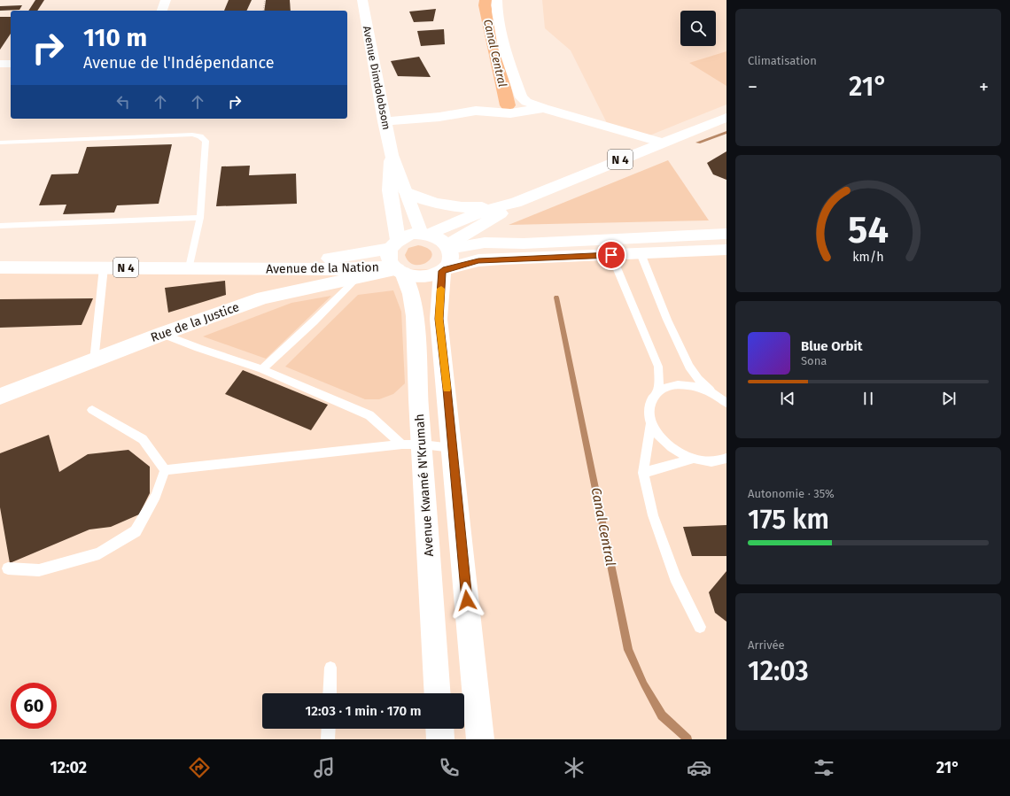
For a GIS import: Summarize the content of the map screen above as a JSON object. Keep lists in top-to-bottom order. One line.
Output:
{"streets":{"main road":["Avenue Dimdolobsom","N 4","Avenue de la Nation","Rue de la Justice","Avenue Kwamé N'Krumah"]},"crossings":[["Avenue Dimdolobsom","N 4"],["Avenue Dimdolobsom","Avenue de la Nation"],["Avenue Dimdolobsom","Rue de la Justice"],["Avenue Dimdolobsom","Avenue Kwamé N'Krumah"],["N 4","Avenue de la Nation"],["N 4","Rue de la Justice"],["N 4","Avenue Kwamé N'Krumah"],["Avenue de la Nation","Rue de la Justice"],["Avenue de la Nation","Avenue Kwamé N'Krumah"],["Rue de la Justice","Avenue Kwamé N'Krumah"]],"water":["Canal Central"],"page":{"tile":["Climatisation",["Autonomie · 35%","175 km"],["Arrivée","12:03"]],"turn":["110 m","Avenue de l'Indépendance"],"heat":["−","21°","+"],"song":["Blue Orbit","Sona"],"limit":"60","trip":"12:03 · 1 min · 170 m","tabs":["12:02","21°"],"gauge":["54","km/h"]}}
